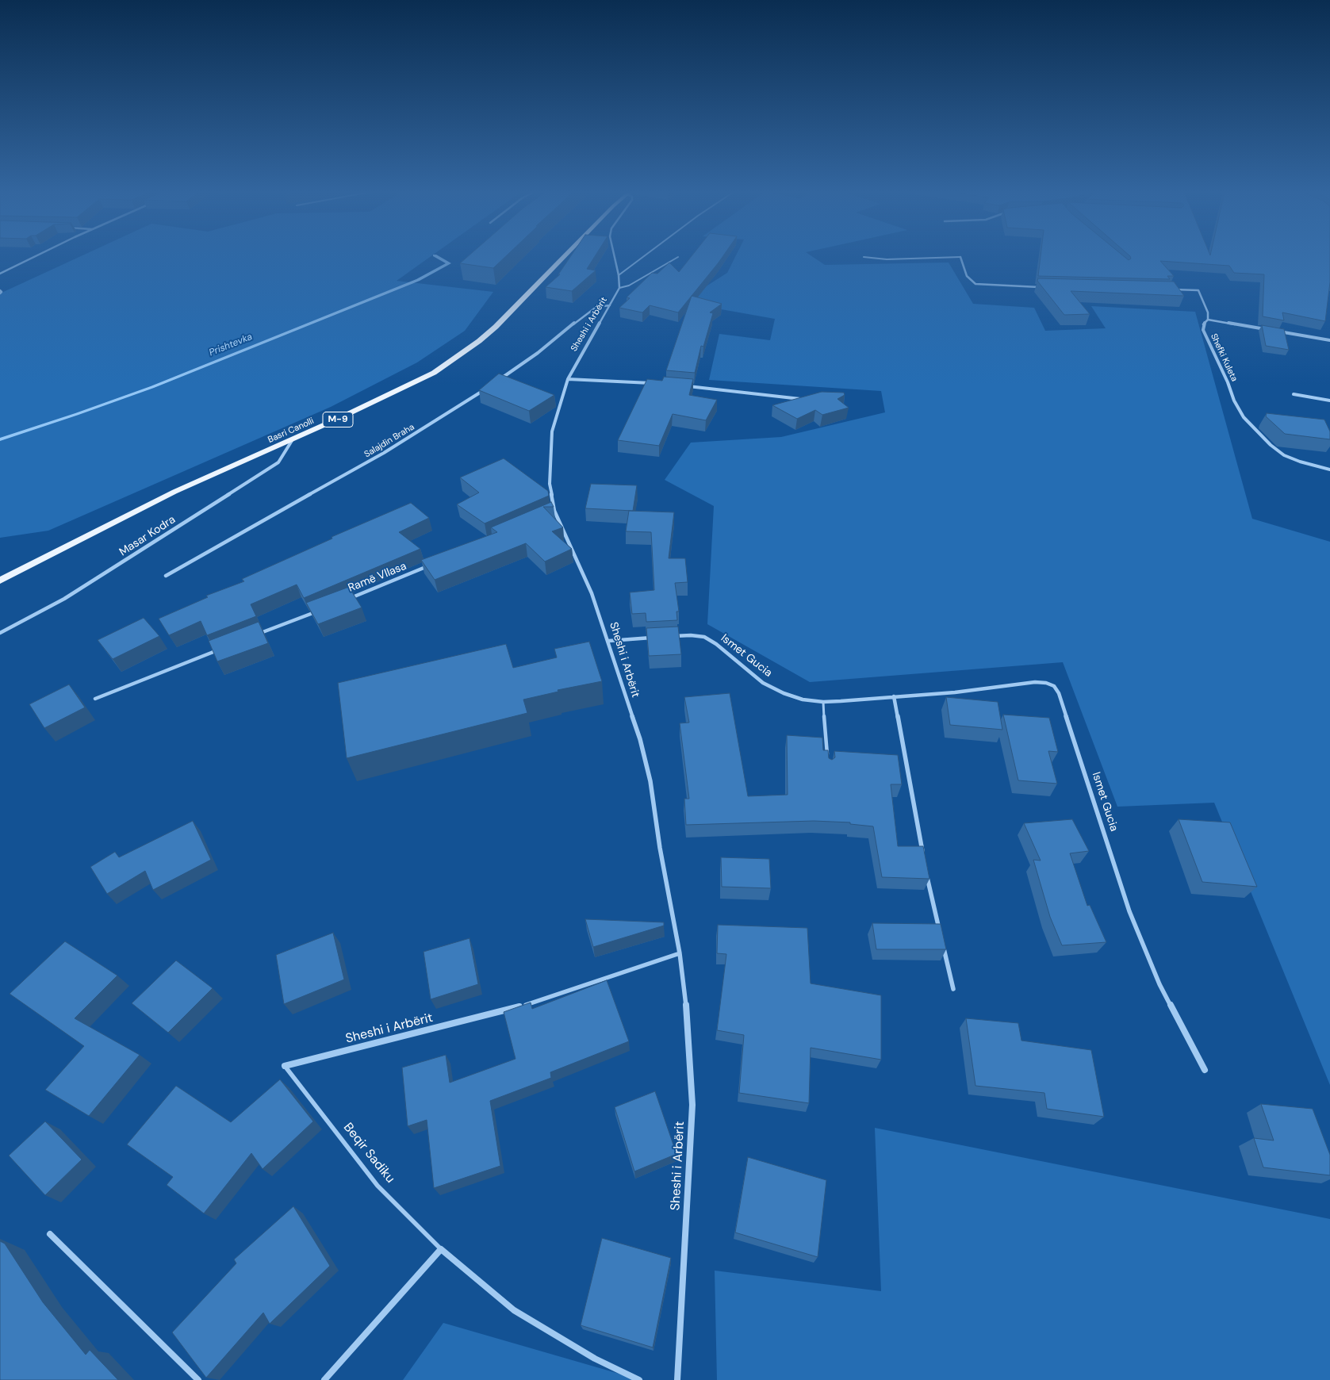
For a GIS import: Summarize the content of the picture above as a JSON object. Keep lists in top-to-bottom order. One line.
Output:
{"streets":{"main road":["M-9","Basri Canolli"],"street":["Sheshi i Arbërit","Shefki Kuleta","Salajdin Braha","Masar Kodra","Ramë Vllasa","Ismet Gucia","Beqir Sadiku"]},"crossings":[["Sheshi i Arbërit","Beqir Sadiku"],["Basri Canolli","Masar Kodra"]],"water":["Prishtevka"]}
